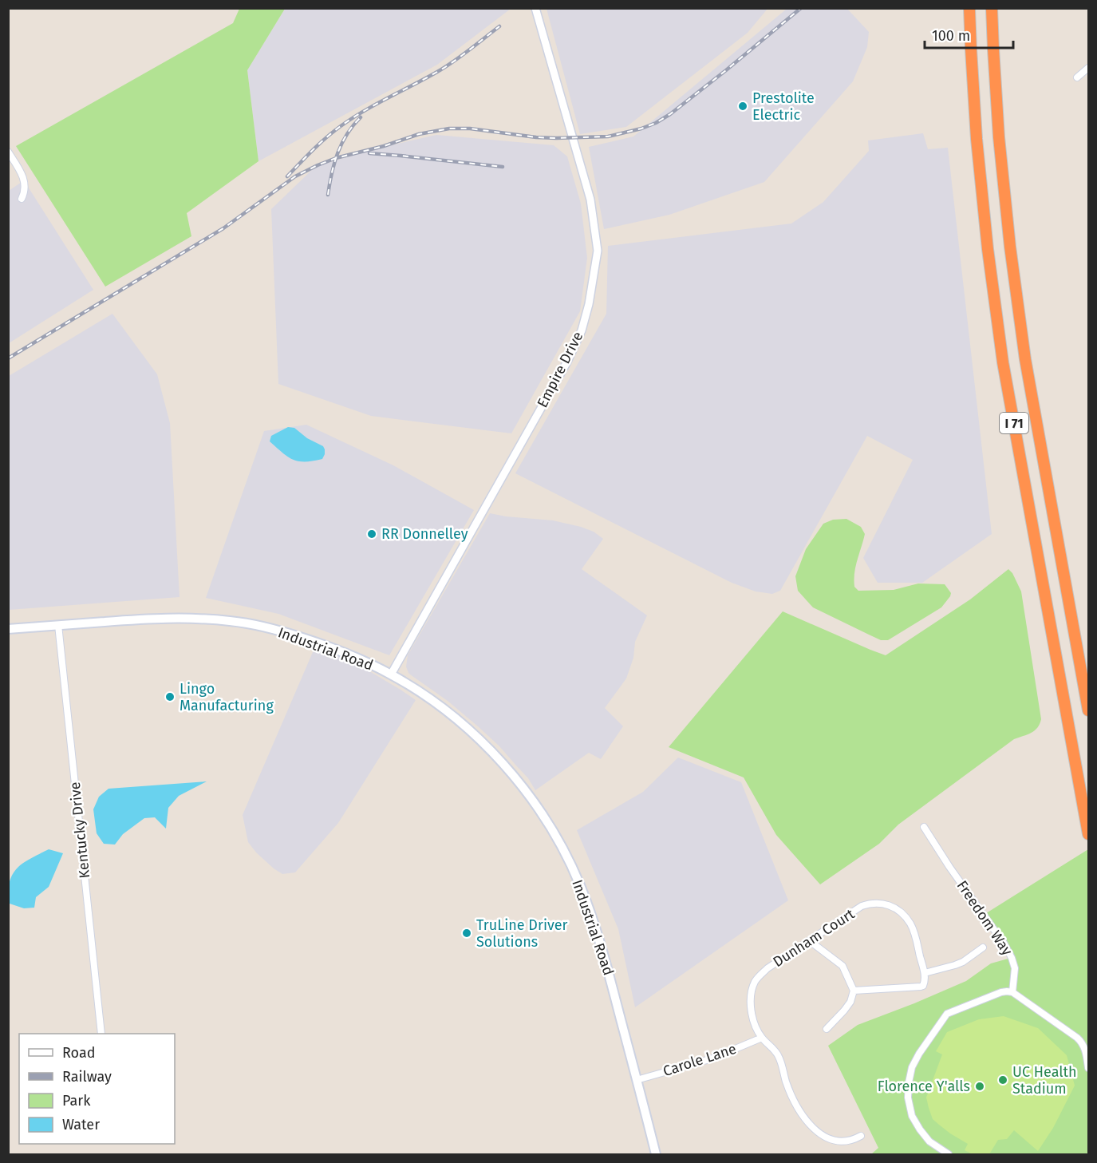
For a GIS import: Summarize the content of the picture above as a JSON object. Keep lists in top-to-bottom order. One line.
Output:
{"streets":{"highway":["I 71"],"main road":["Industrial Road"],"street":["Empire Drive","Kentucky Drive","Freedom Way","Dunham Court","Carole Lane"]},"crossings":[["Empire Drive","Industrial Road"],["Industrial Road","Kentucky Drive"],["Industrial Road","Carole Lane"],["Dunham Court","Carole Lane"]],"places":["Prestolite Electric","RR Donnelley","Lingo Manufacturing","TruLine Driver Solutions","UC Health Stadium","Florence Y'alls"],"legend":["Road","Railway","Park","Water"],"scale_bar":"100 m"}
